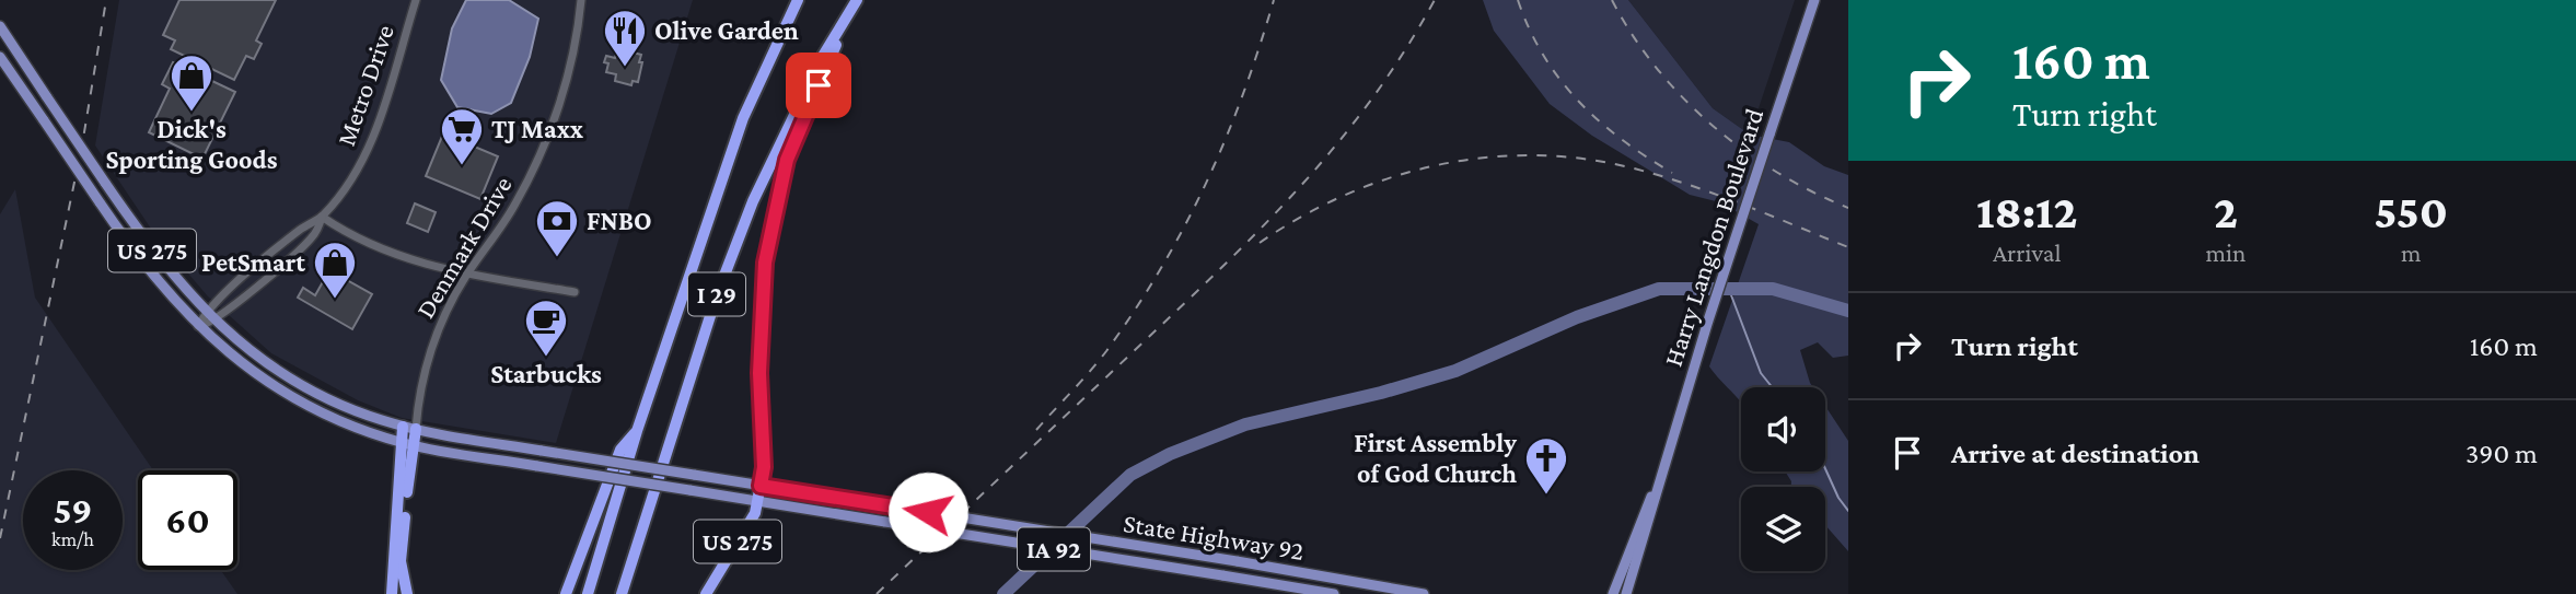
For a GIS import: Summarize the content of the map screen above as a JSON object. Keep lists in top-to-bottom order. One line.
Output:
{"streets":{"highway":["US 275","I 29"],"main road":["Harry Langdon Boulevard","State Highway 92","IA 92"],"street":["Metro Drive","Denmark Drive"]},"crossings":[["Metro Drive","US 275"],["Denmark Drive","US 275"],["Denmark Drive","State Highway 92"],["US 275","State Highway 92"]],"places":{"restaurant":["Olive Garden"],"shop":["Dick's Sporting Goods","PetSmart"],"supermarket":["TJ Maxx"],"bank":["FNBO"],"cafe":["Starbucks"],"church":["First Assembly of God Church"]},"page":{"turn":["160 m","Turn right"],"eta":["18:12","Arrival","2","min","550","m"],"list":[{"name":"Turn right","value":"160 m"},{"name":"Arrive at destination","value":"390 m"}],"speed":"59 km/h","limit":"60"}}
